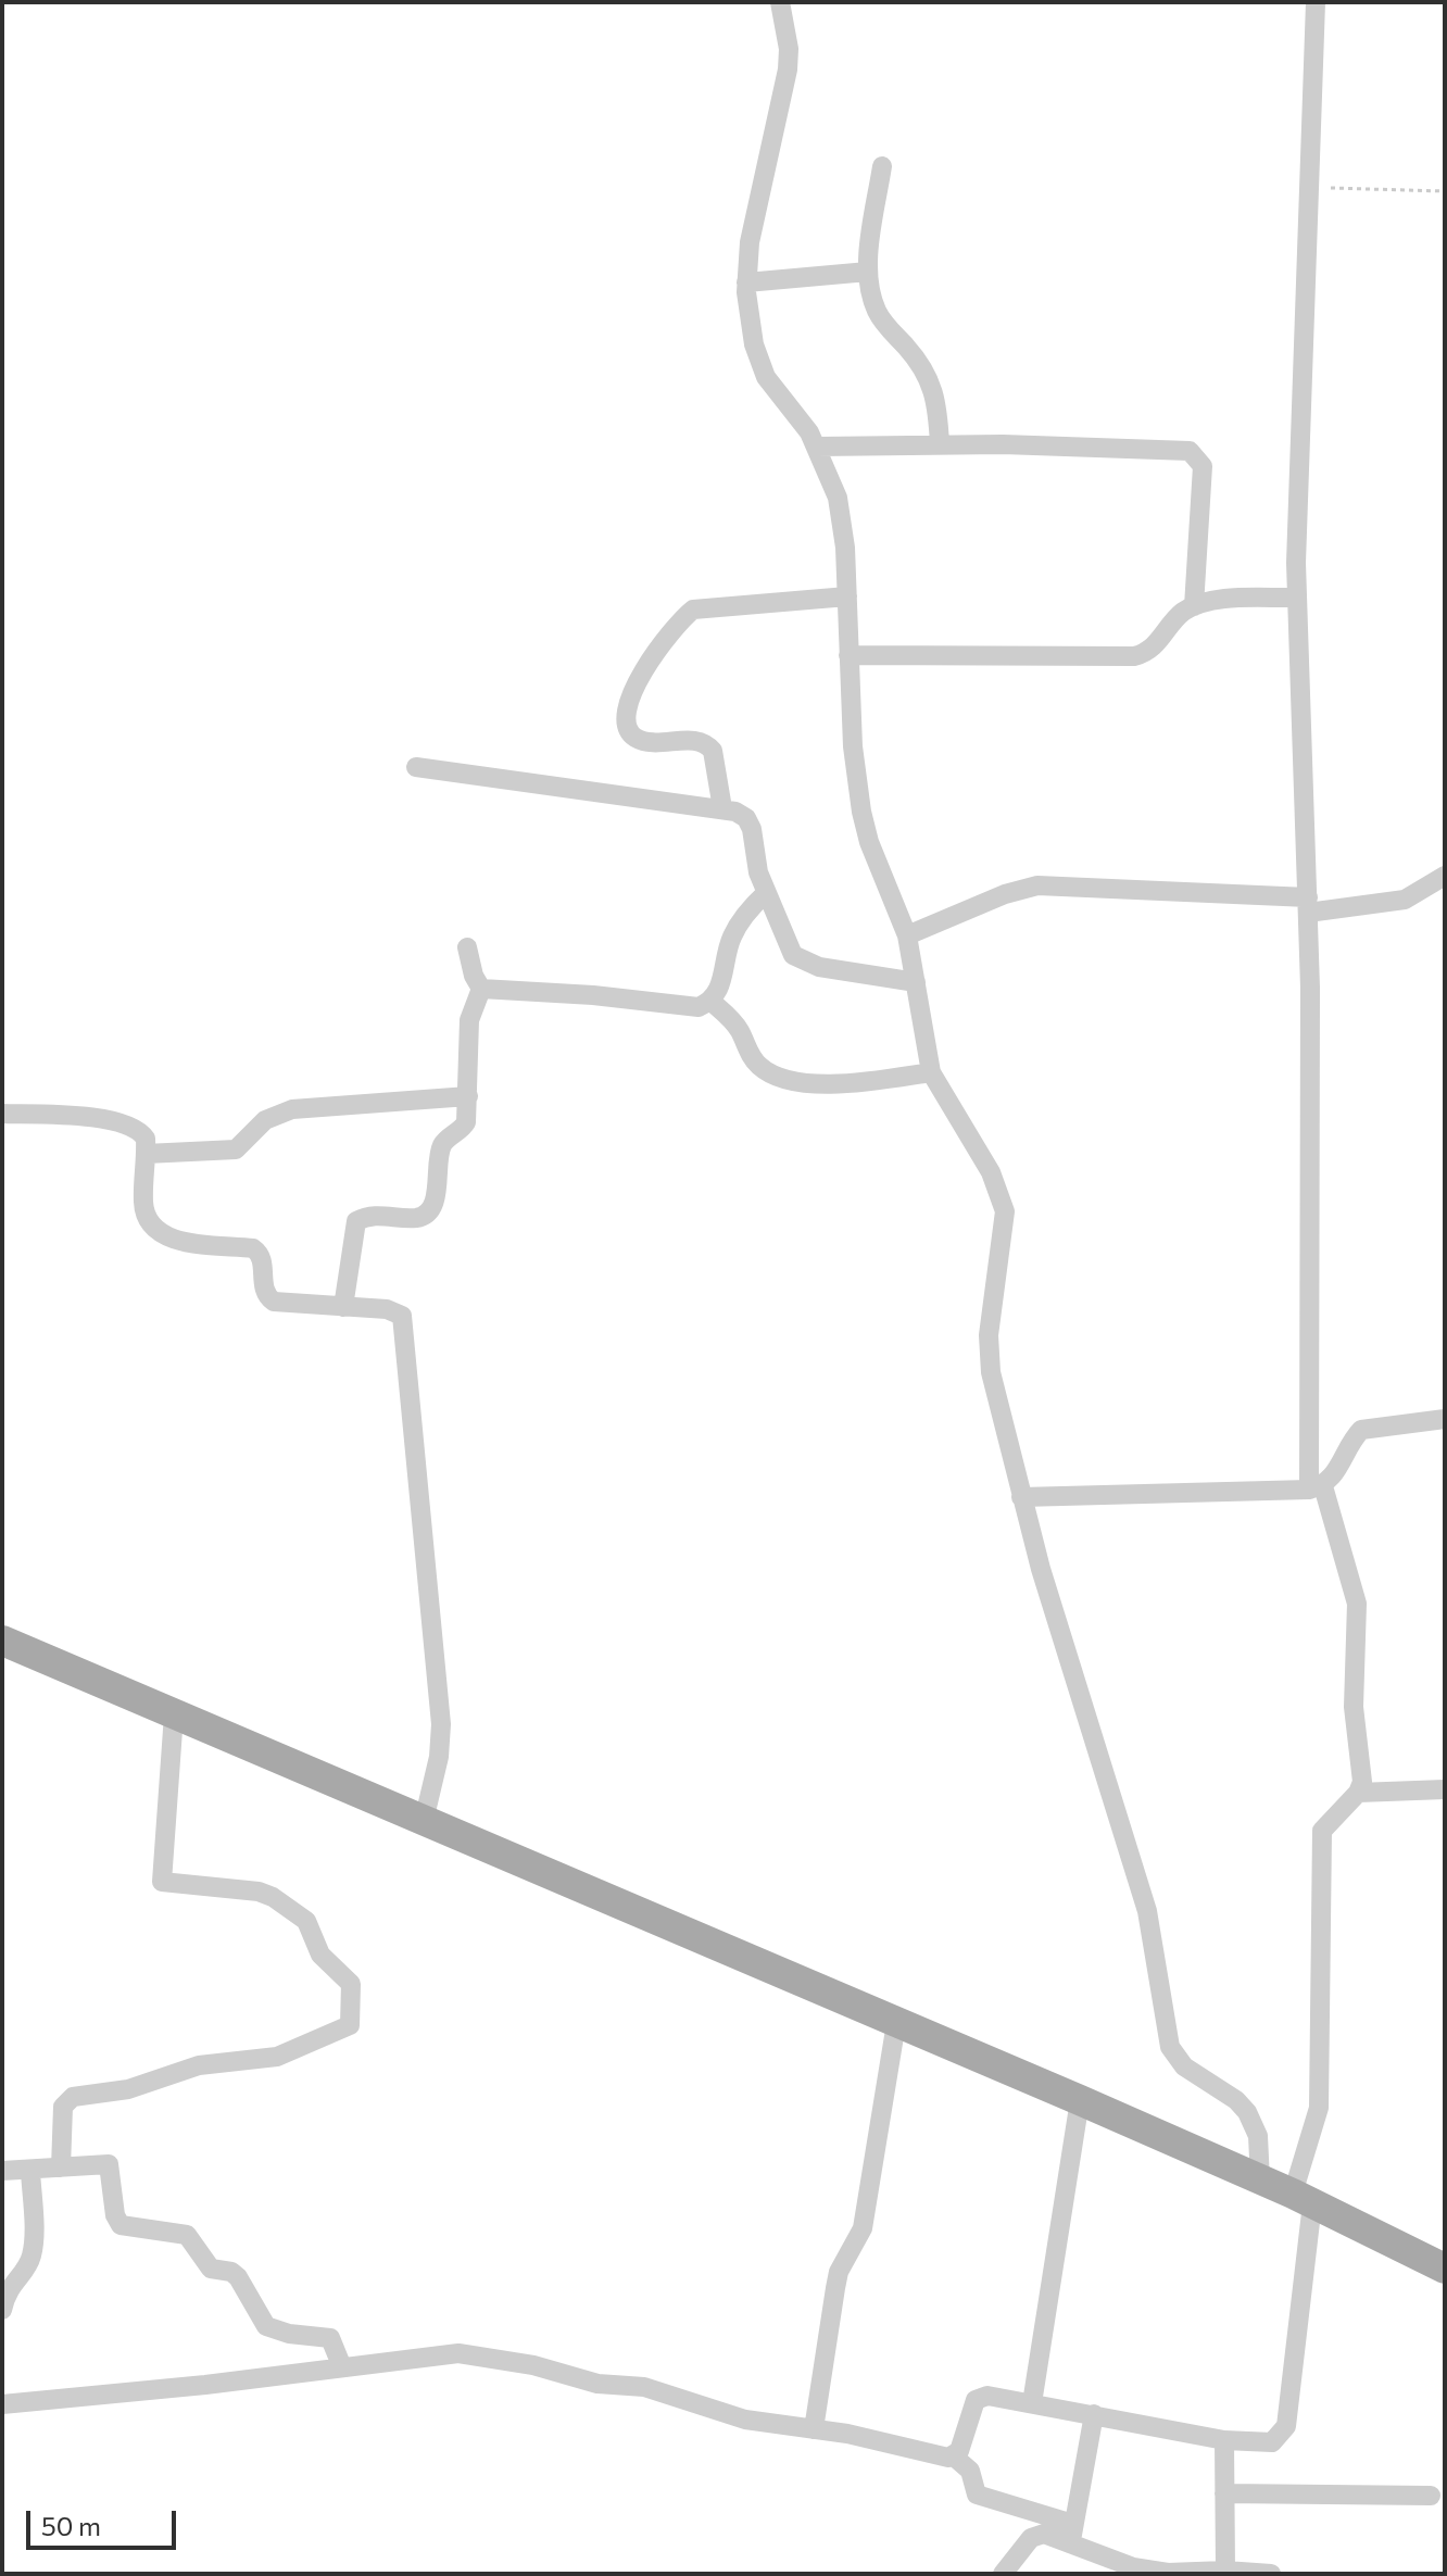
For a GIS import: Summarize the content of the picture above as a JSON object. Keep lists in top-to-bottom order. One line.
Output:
{"scale_bar":"50 m"}
